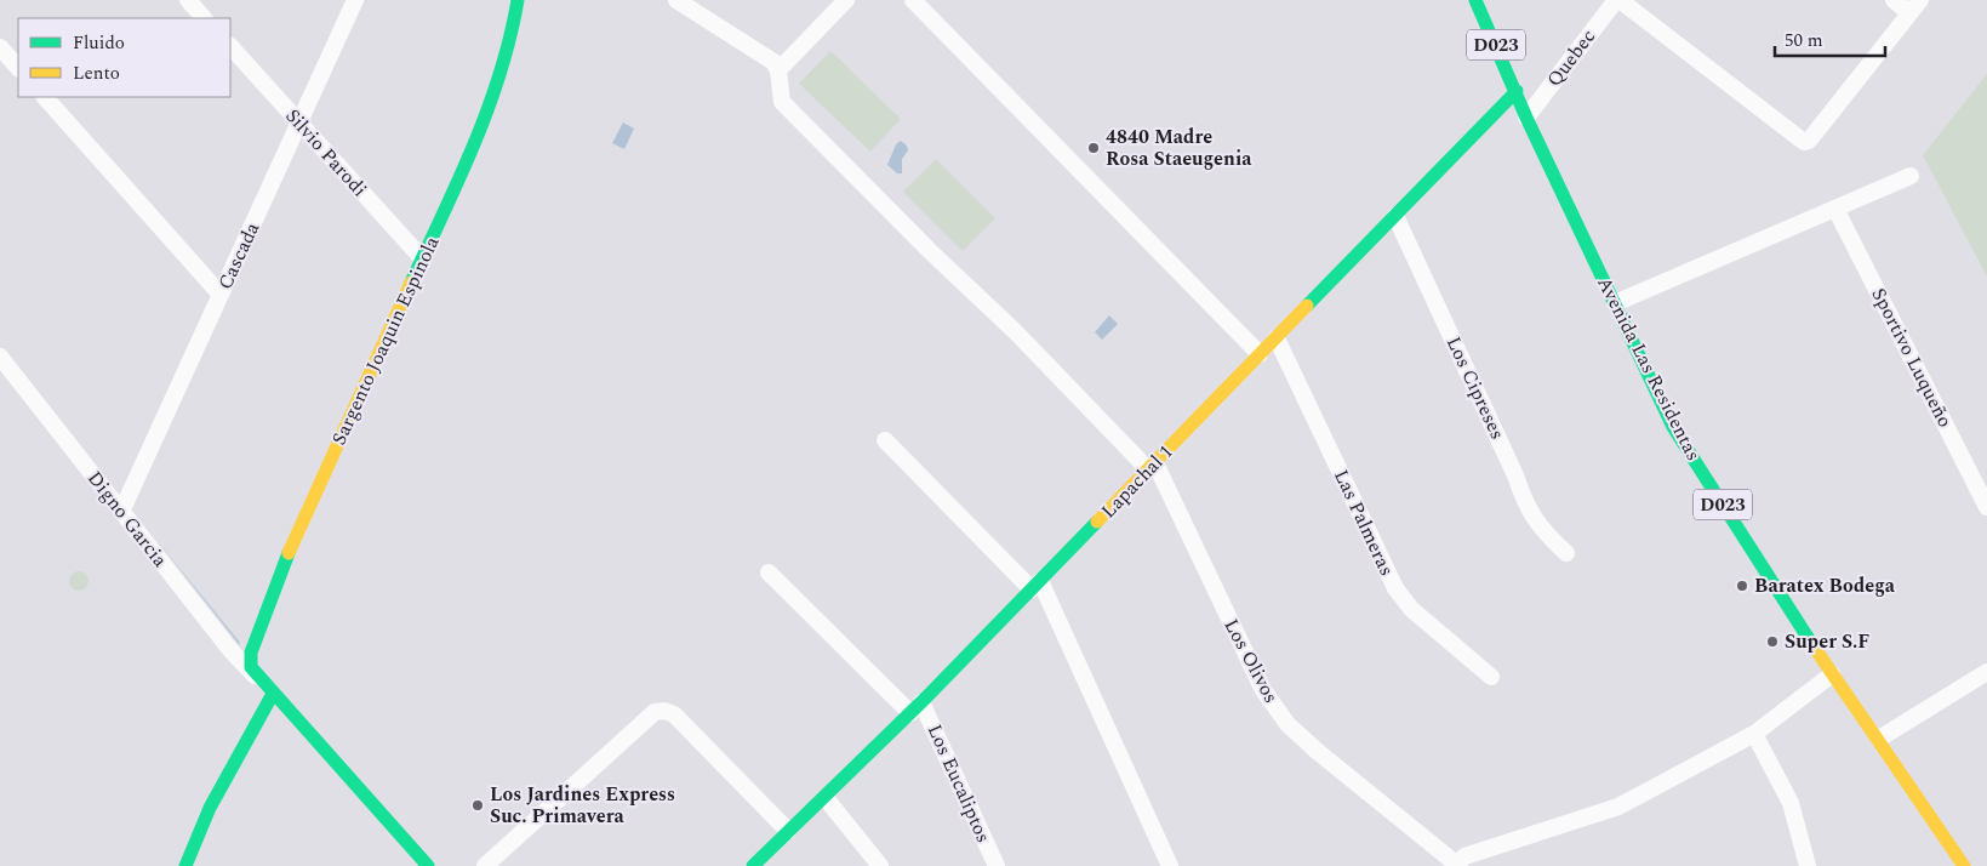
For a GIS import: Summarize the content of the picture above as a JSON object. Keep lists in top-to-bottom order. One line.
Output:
{"streets":{"street":["D023","Quebec","Silvio Parodi","Cascada","Sargento Joaquin Espinola","Sportivo Luqueño","Avenida Las Residentas","Los Cipreses","Lapachal 1","Digno Garcia","Las Palmeras","Los Olivos","Los Eucaliptos"]},"crossings":[["Quebec","Avenida Las Residentas"],["Silvio Parodi","Cascada"],["Silvio Parodi","Sargento Joaquin Espinola"],["Cascada","Digno Garcia"],["Sargento Joaquin Espinola","Digno Garcia"],["Avenida Las Residentas","Lapachal 1"],["Los Cipreses","Lapachal 1"],["Lapachal 1","Las Palmeras"],["Lapachal 1","Los Olivos"],["Lapachal 1","Los Eucaliptos"]],"places":["4840 Madre Rosa Staeugenia","Baratex Bodega","Super S.F","Los Jardines Express Suc. Primavera"],"legend":["Fluido","Lento"],"scale_bar":"50 m"}
